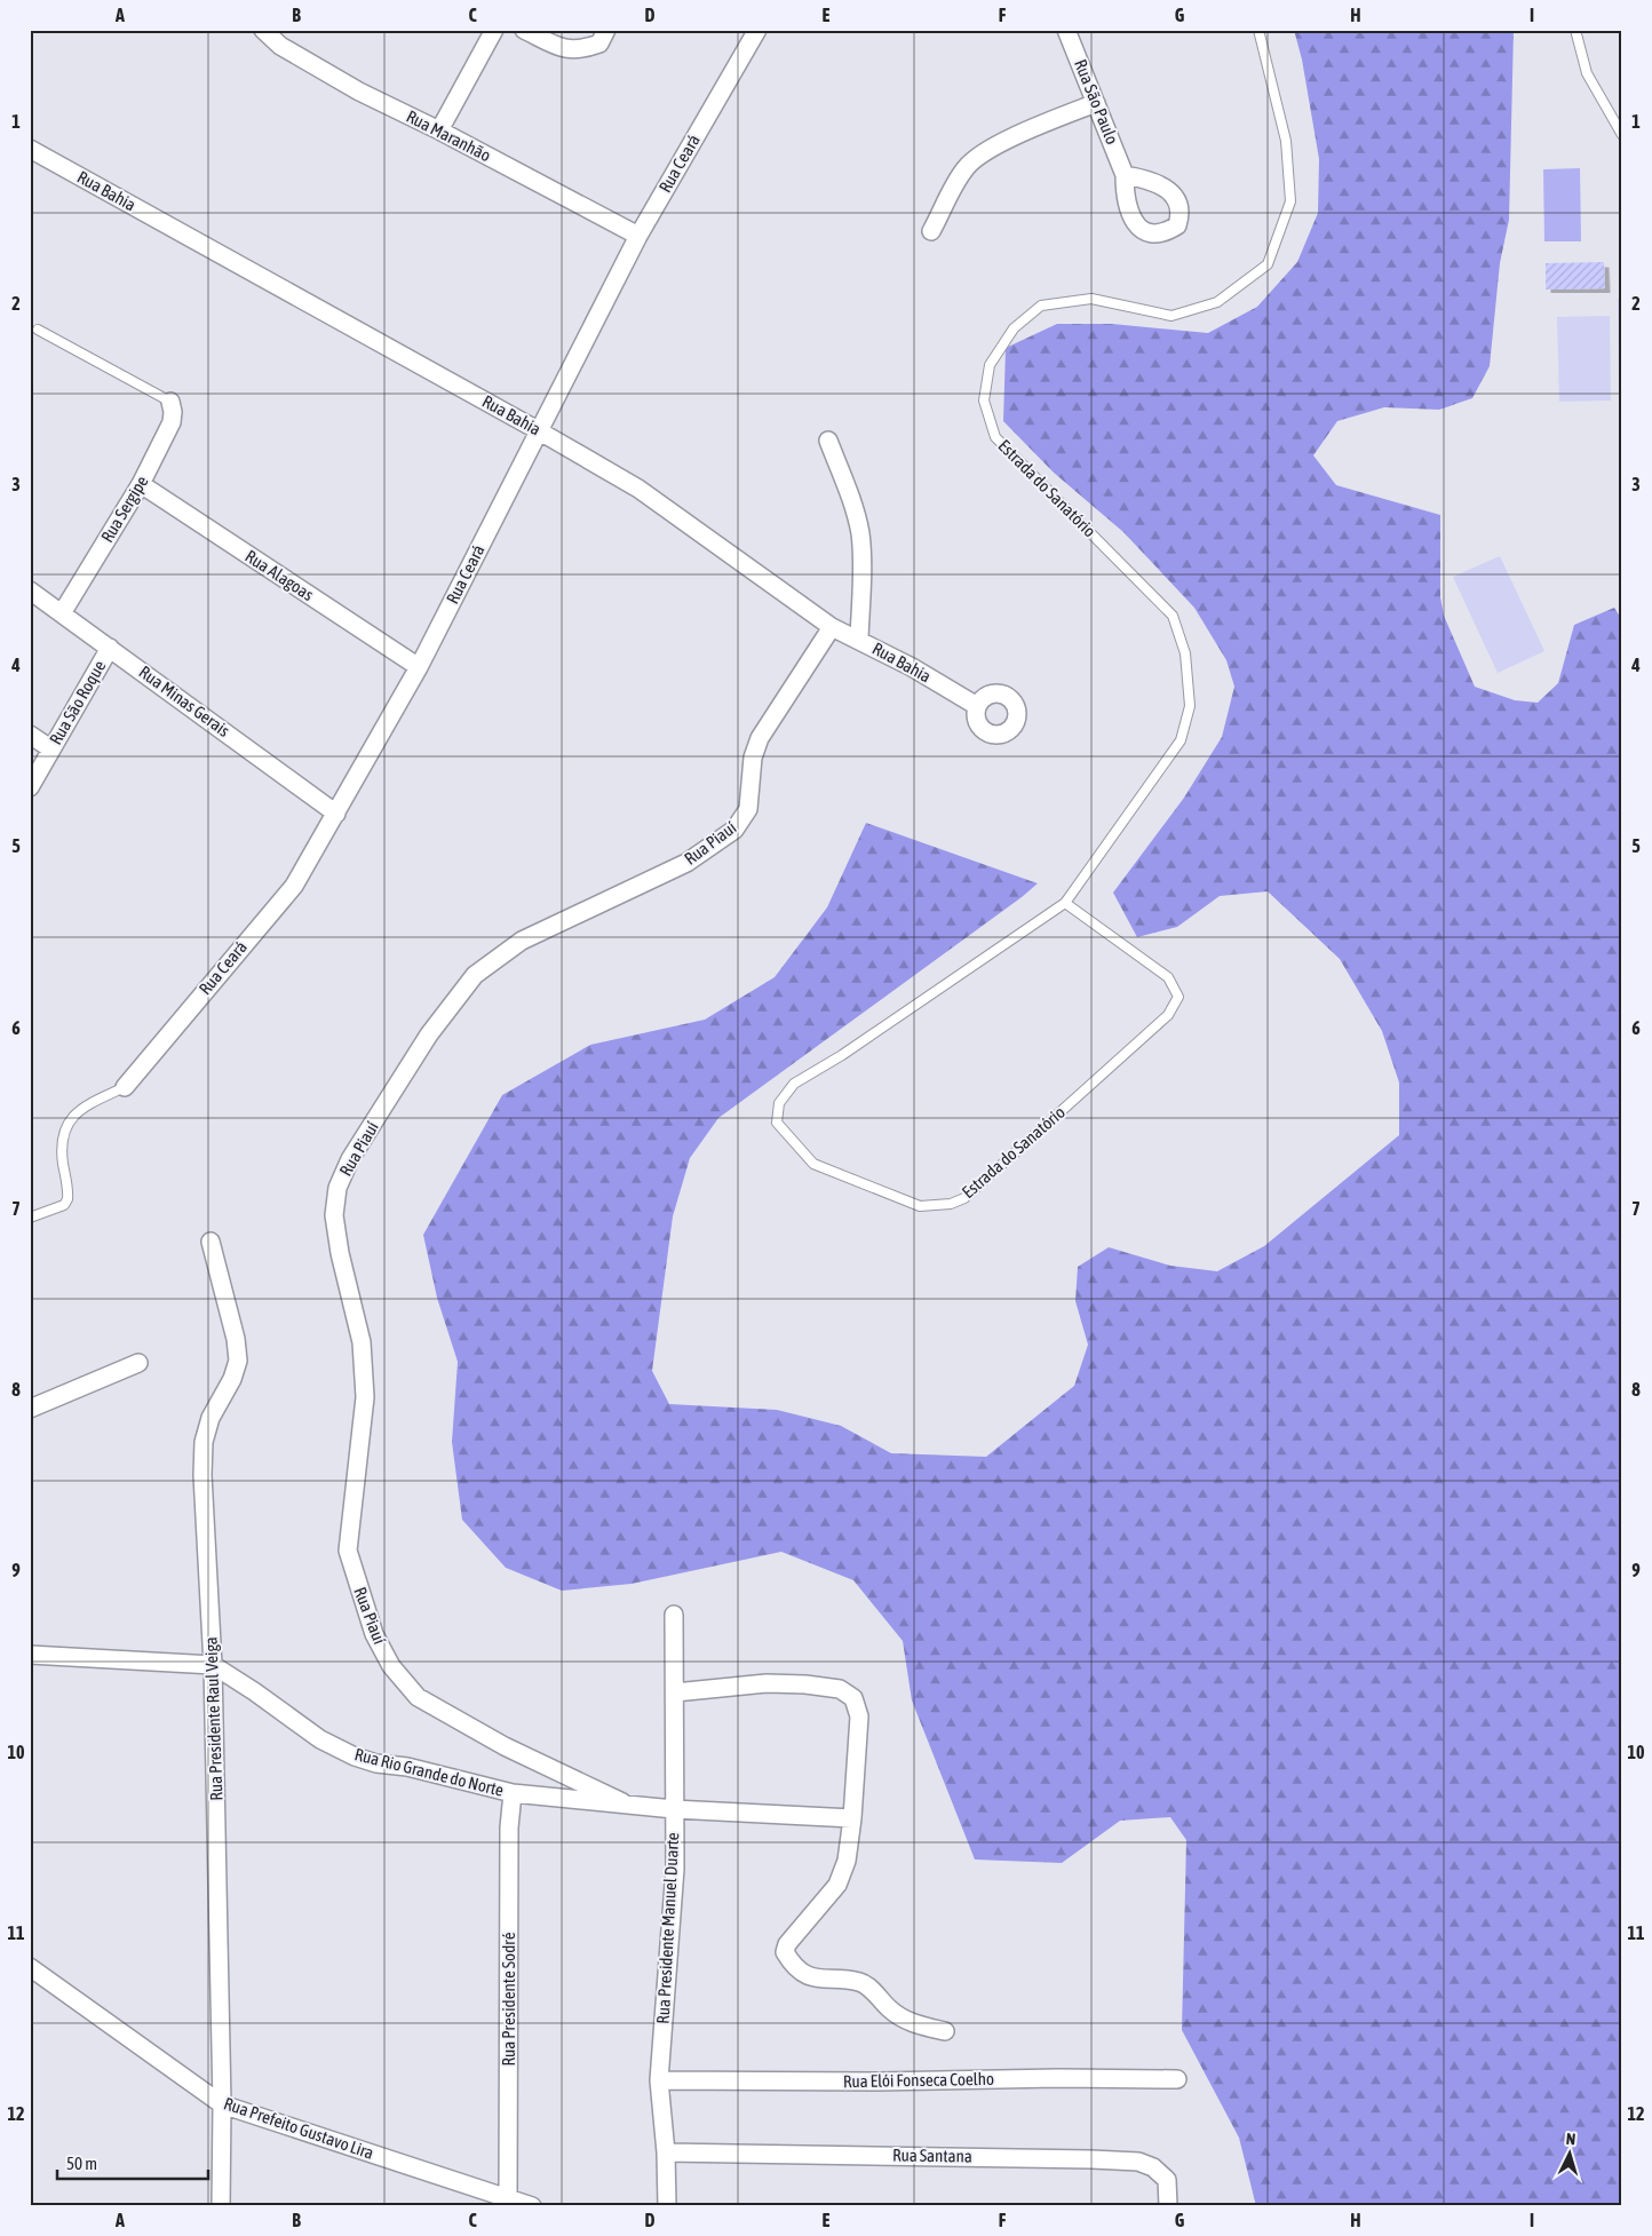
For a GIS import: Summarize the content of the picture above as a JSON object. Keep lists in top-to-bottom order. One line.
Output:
{"streets":{"street":["Rua São Paulo","Rua Maranhão","Rua Ceará","Rua Bahia","Rua Sergipe","Rua Alagoas","Rua Minas Gerais","Rua São Roque","Rua Piauí","Rua Presidente Raul Veiga","Rua Rio Grande do Norte","Rua Presidente Manuel Duarte","Rua Presidente Sodré","Rua Elói Fonseca Coelho","Rua Prefeito Gustavo Lira","Rua Santana"],"lane":["Estrada do Sanatório"]},"crossings":[["Rua Maranhão","Rua Ceará"],["Rua Ceará","Rua Bahia"],["Rua Ceará","Rua Alagoas"],["Rua Ceará","Rua Minas Gerais"],["Rua Bahia","Rua Piauí"],["Rua Sergipe","Rua Alagoas"],["Rua Sergipe","Rua Minas Gerais"],["Rua Minas Gerais","Rua São Roque"],["Rua Piauí","Rua Rio Grande do Norte"],["Rua Presidente Raul Veiga","Rua Rio Grande do Norte"],["Rua Presidente Raul Veiga","Rua Prefeito Gustavo Lira"],["Rua Rio Grande do Norte","Rua Presidente Manuel Duarte"],["Rua Rio Grande do Norte","Rua Presidente Sodré"],["Rua Presidente Manuel Duarte","Rua Elói Fonseca Coelho"],["Rua Presidente Manuel Duarte","Rua Santana"],["Rua Presidente Sodré","Rua Prefeito Gustavo Lira"]],"scale_bar":"50 m","north":"top","grid":{"columns":["A","B","C","D","E","F","G","H","I"],"rows":["1","2","3","4","5","6","7","8","9","10","11","12"]}}
